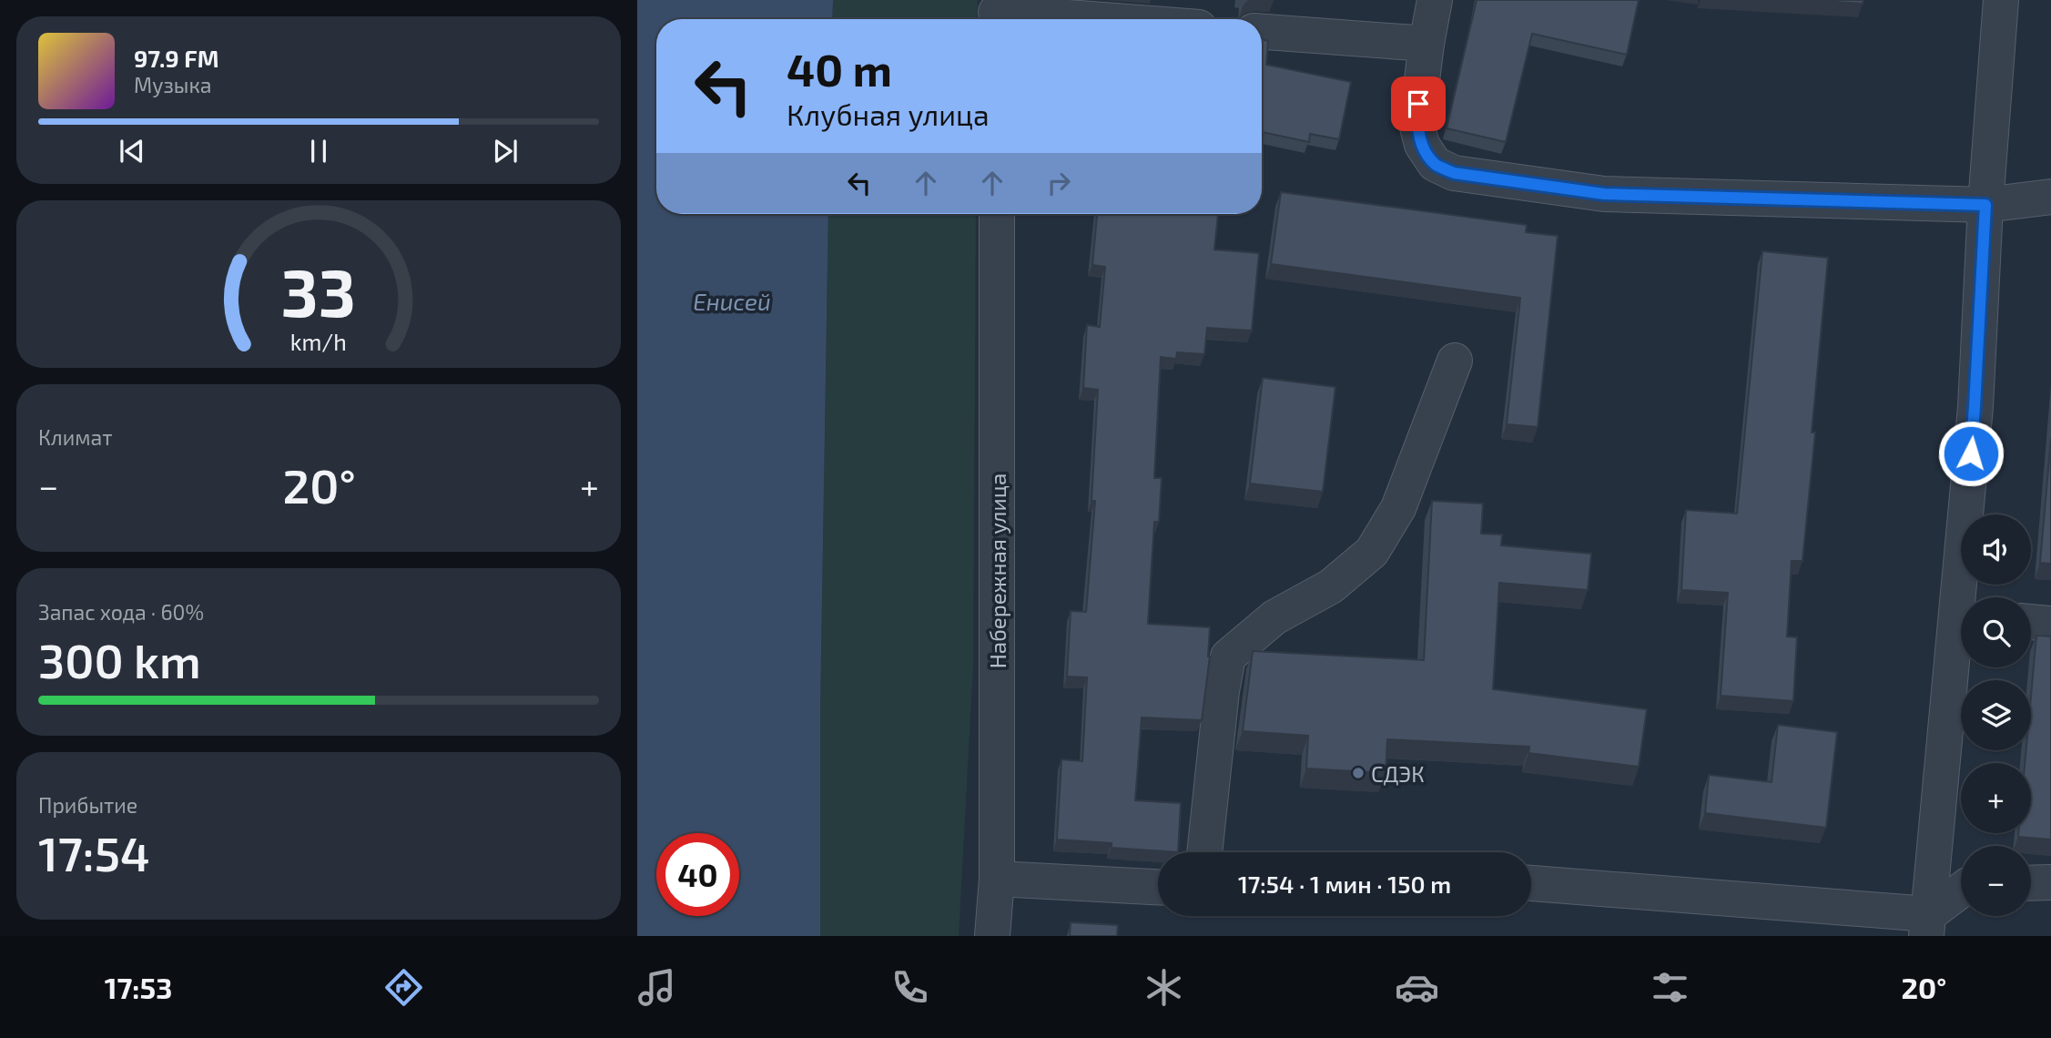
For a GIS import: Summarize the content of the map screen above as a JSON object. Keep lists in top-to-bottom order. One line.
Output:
{"streets":{"street":["Набережная улица"]},"water":["Енисей"],"places":["СДЭК"],"page":{"turn":["40 m","Клубная улица"],"song":["97.9 FM","Музыка"],"tile":["Климат",["Запас хода · 60%","300 km"],["Прибытие","17:54"]],"heat":["−","20°","+"],"map_buttons":["+","−"],"limit":"40","trip":"17:54 · 1 мин · 150 m","tabs":["17:53","20°"],"gauge":["33","km/h"]}}
